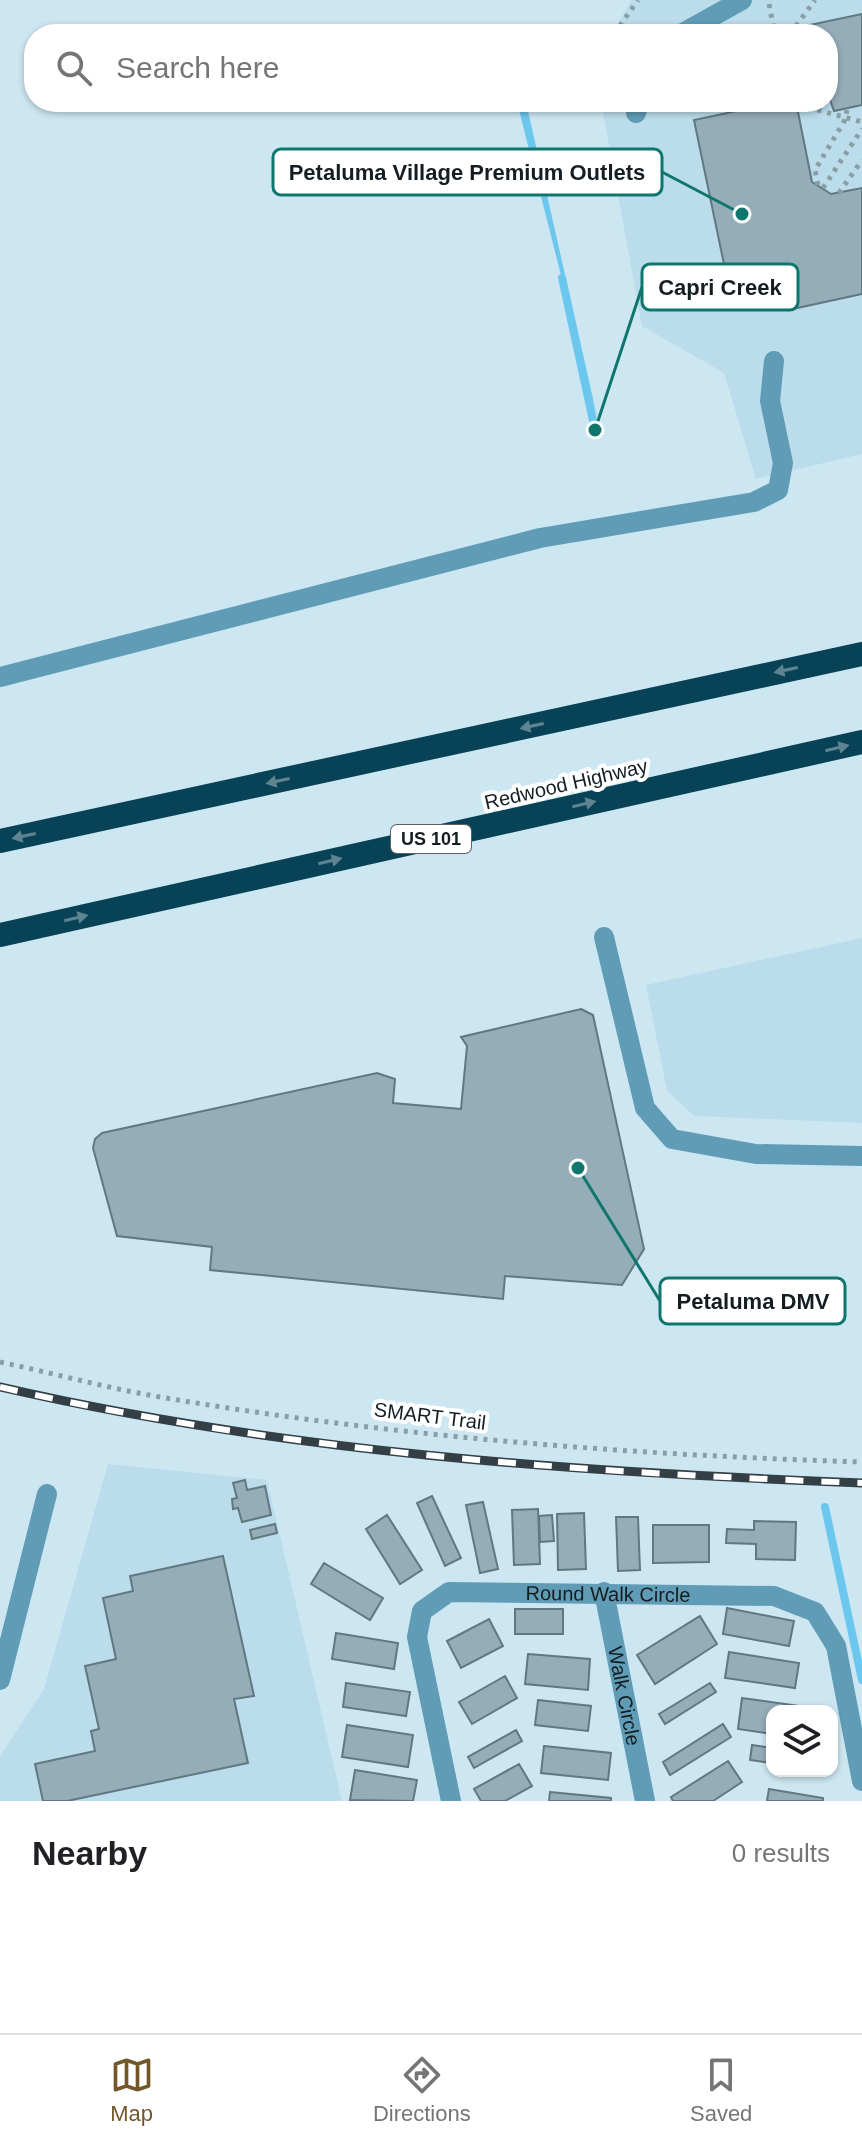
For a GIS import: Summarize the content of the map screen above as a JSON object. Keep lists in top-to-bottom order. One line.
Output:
{"streets":{"highway":["Redwood Highway","US 101"],"street":["Round Walk Circle","Walk Circle"],"path":["SMART Trail"]},"crossings":[["Round Walk Circle","Walk Circle"]],"places":["Petaluma Village Premium Outlets","Capri Creek","Petaluma DMV"],"page":{"search":"Search here","heading":["Nearby","0 results"],"nav":["Map","Directions","Saved"]}}
